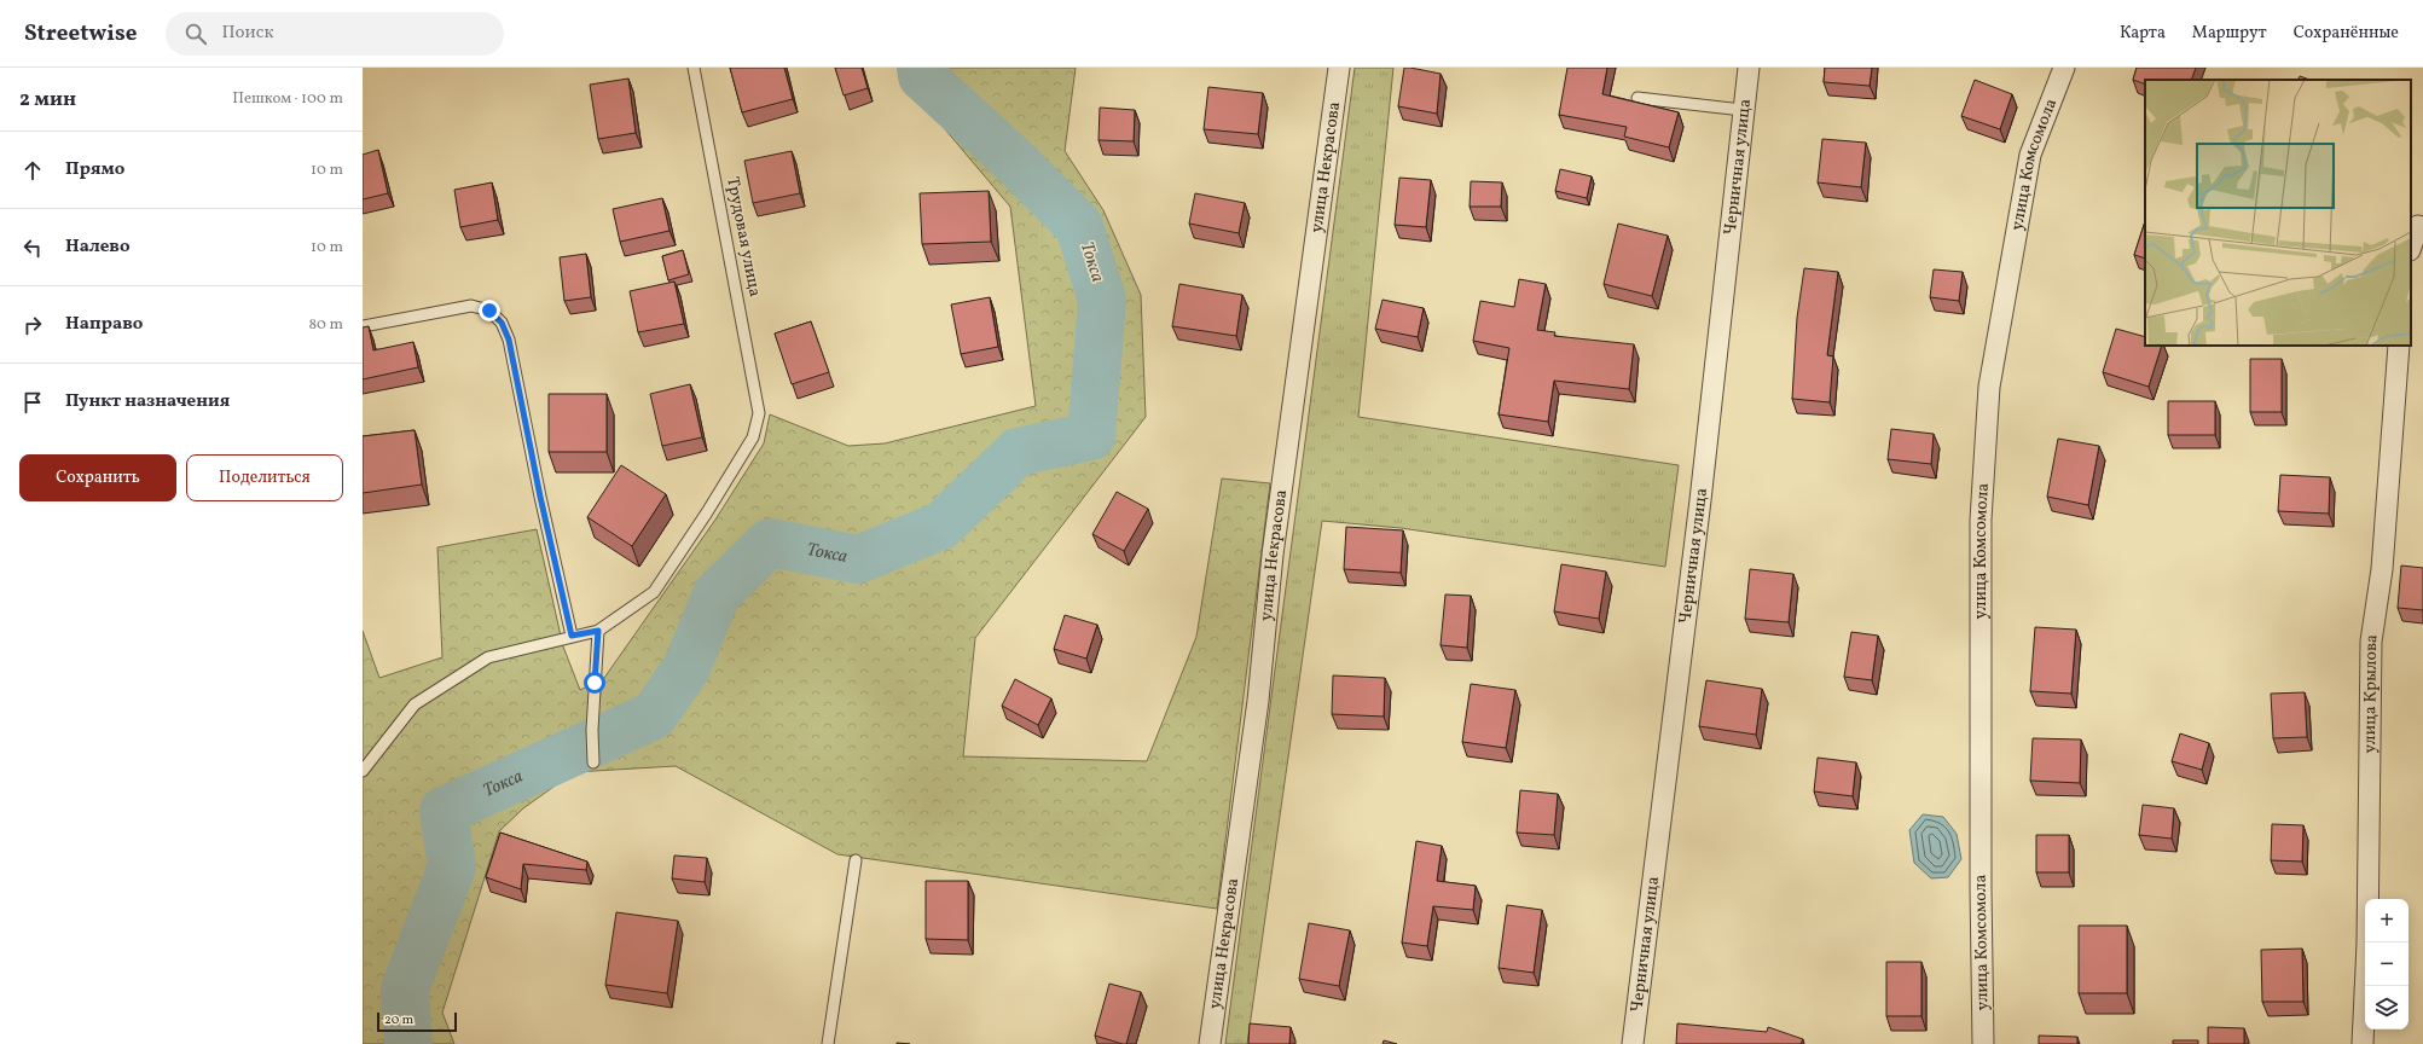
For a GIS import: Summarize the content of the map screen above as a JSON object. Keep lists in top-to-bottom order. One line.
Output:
{"streets":{"street":["улица Комсомола","Черничная улица","улица Некрасова","улица Крылова"],"lane":["Трудовая улица"]},"water":["Токса"],"scale_bar":"20 m","page":{"header":"Streetwise","search":"Поиск","nav":["Карта","Маршрут","Сохранённые"],"heading":["2 мин","Пешком · 100 m"],"list":[["Прямо","10 m"],["Налево","10 m"],["Направо","80 m"],"Пункт назначения"],"buttons":["Сохранить","Поделиться"],"map_buttons":["+","−"],"scale":"20 m"}}
